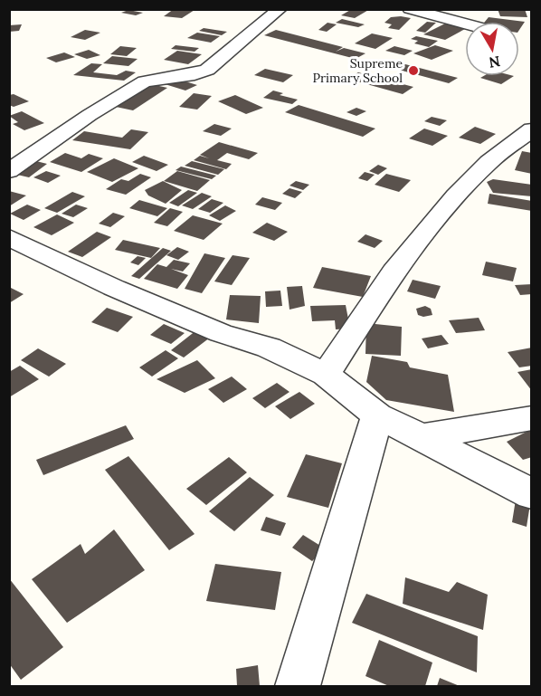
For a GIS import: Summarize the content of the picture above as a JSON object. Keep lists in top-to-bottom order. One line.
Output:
{"places":["Supreme Primary School"],"north":"bottom"}
